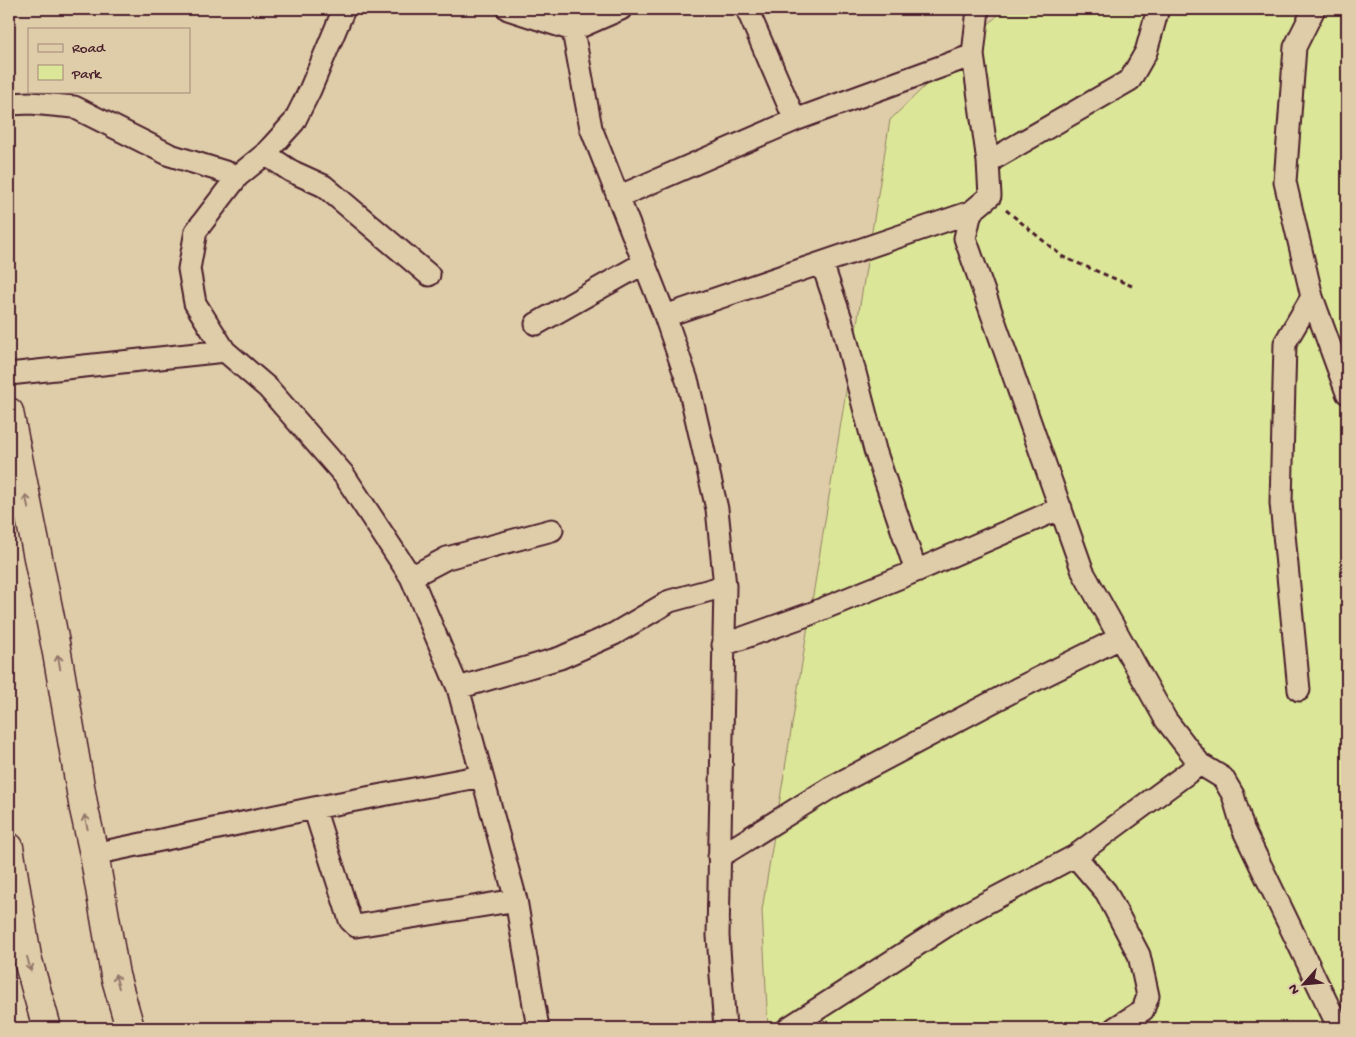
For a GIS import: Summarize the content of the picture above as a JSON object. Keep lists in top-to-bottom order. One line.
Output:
{"legend":["Road","Park"],"north":"bottom left"}
